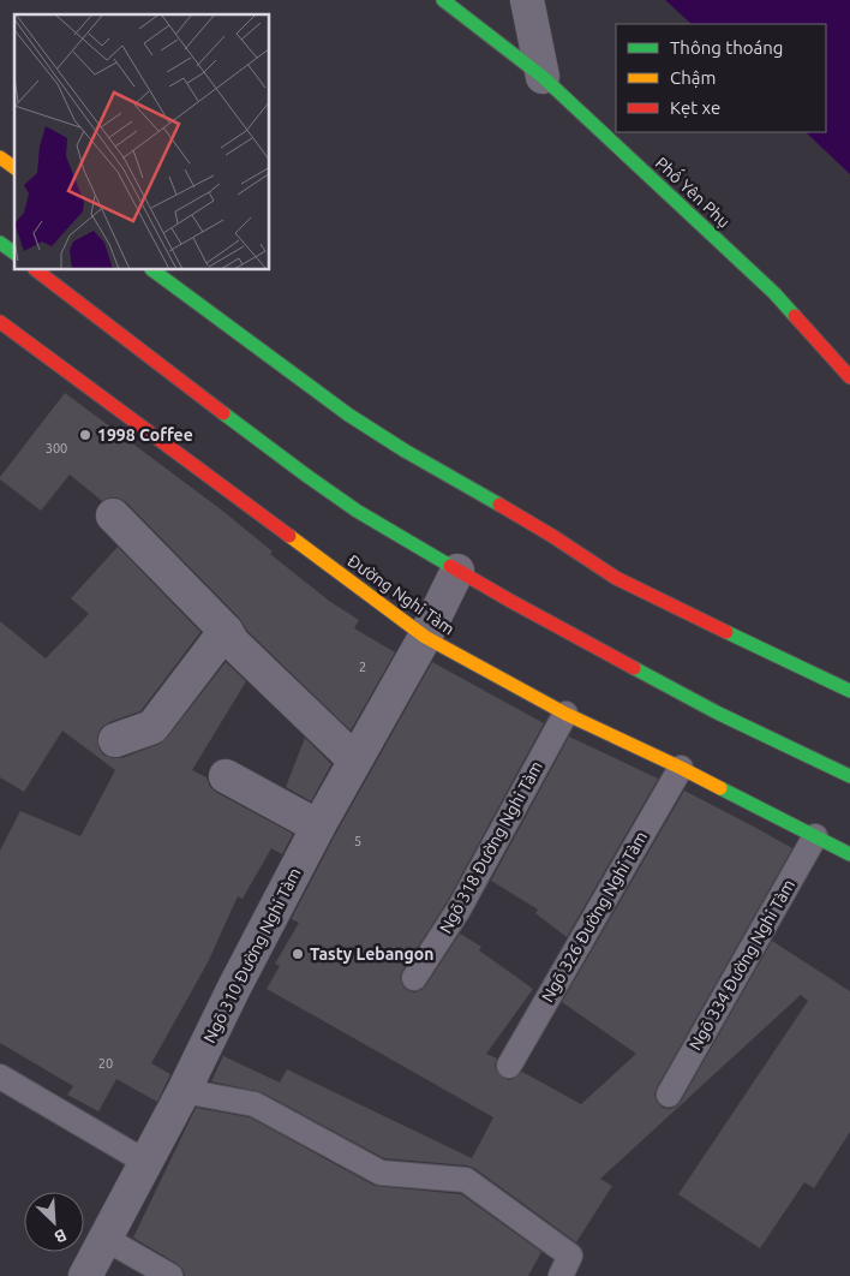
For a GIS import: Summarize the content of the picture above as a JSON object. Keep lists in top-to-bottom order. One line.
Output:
{"streets":{"main road":["Phố Yên Phụ","Đường Nghi Tàm"],"street":["Ngõ 310 Đường Nghi Tàm"],"lane":["Ngõ 318 Đường Nghi Tàm","Ngõ 326 Đường Nghi Tàm","Ngõ 334 Đường Nghi Tàm"]},"crossings":[["Đường Nghi Tàm","Ngõ 318 Đường Nghi Tàm"],["Đường Nghi Tàm","Ngõ 326 Đường Nghi Tàm"],["Đường Nghi Tàm","Ngõ 310 Đường Nghi Tàm"],["Đường Nghi Tàm","Ngõ 334 Đường Nghi Tàm"]],"places":["1998 Coffee","Tasty Lebangon"],"house_numbers":["300","2","5","20"],"legend":["Thông thoáng","Chậm","Kẹt xe"],"north":"bottom right"}
